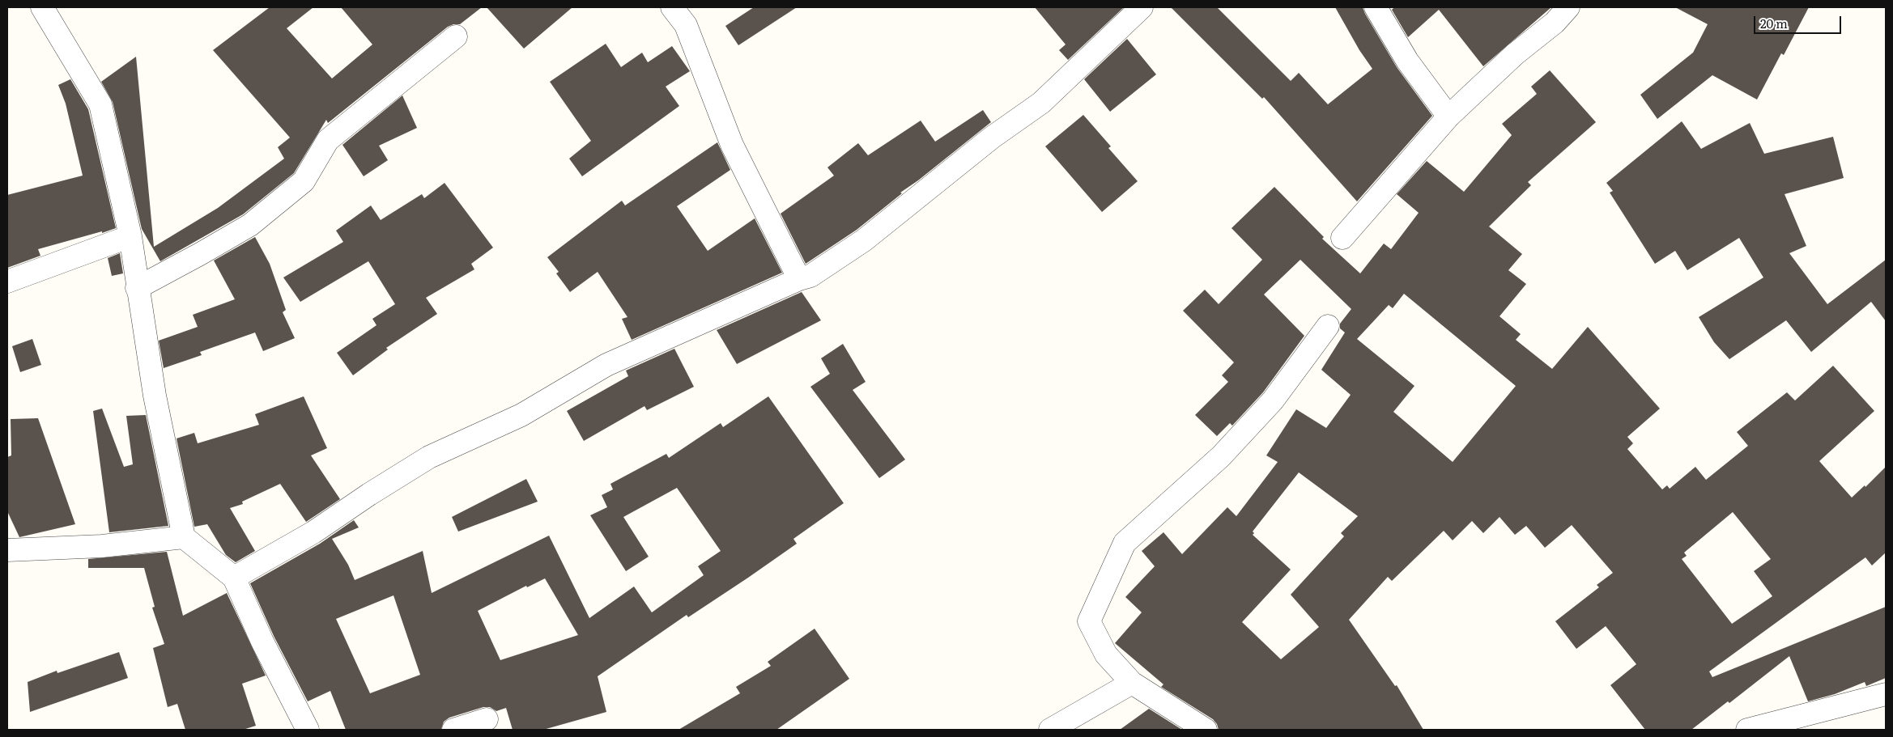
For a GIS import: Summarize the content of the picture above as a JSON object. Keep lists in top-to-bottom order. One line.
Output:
{"scale_bar":"20 m"}
